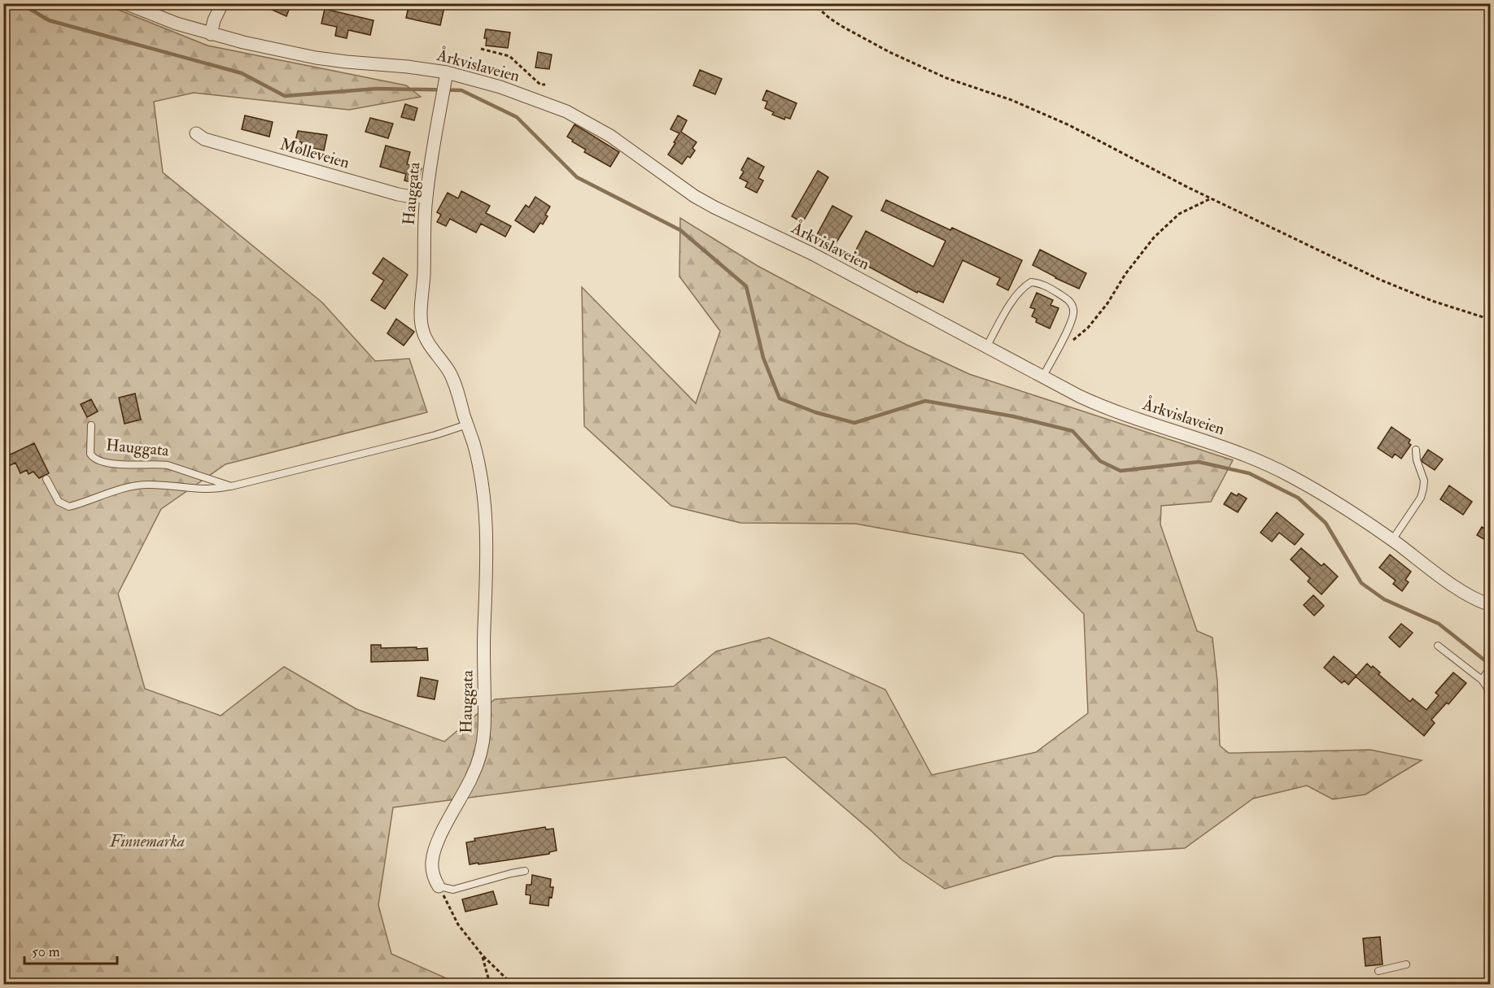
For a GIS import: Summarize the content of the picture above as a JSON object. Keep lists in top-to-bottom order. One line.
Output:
{"streets":{"street":["Årkvislaveien","Mølleveien","Hauggata"]},"crossings":[["Årkvislaveien","Hauggata"],["Mølleveien","Hauggata"]],"parks":["Finnemarka"],"scale_bar":"50 m"}
